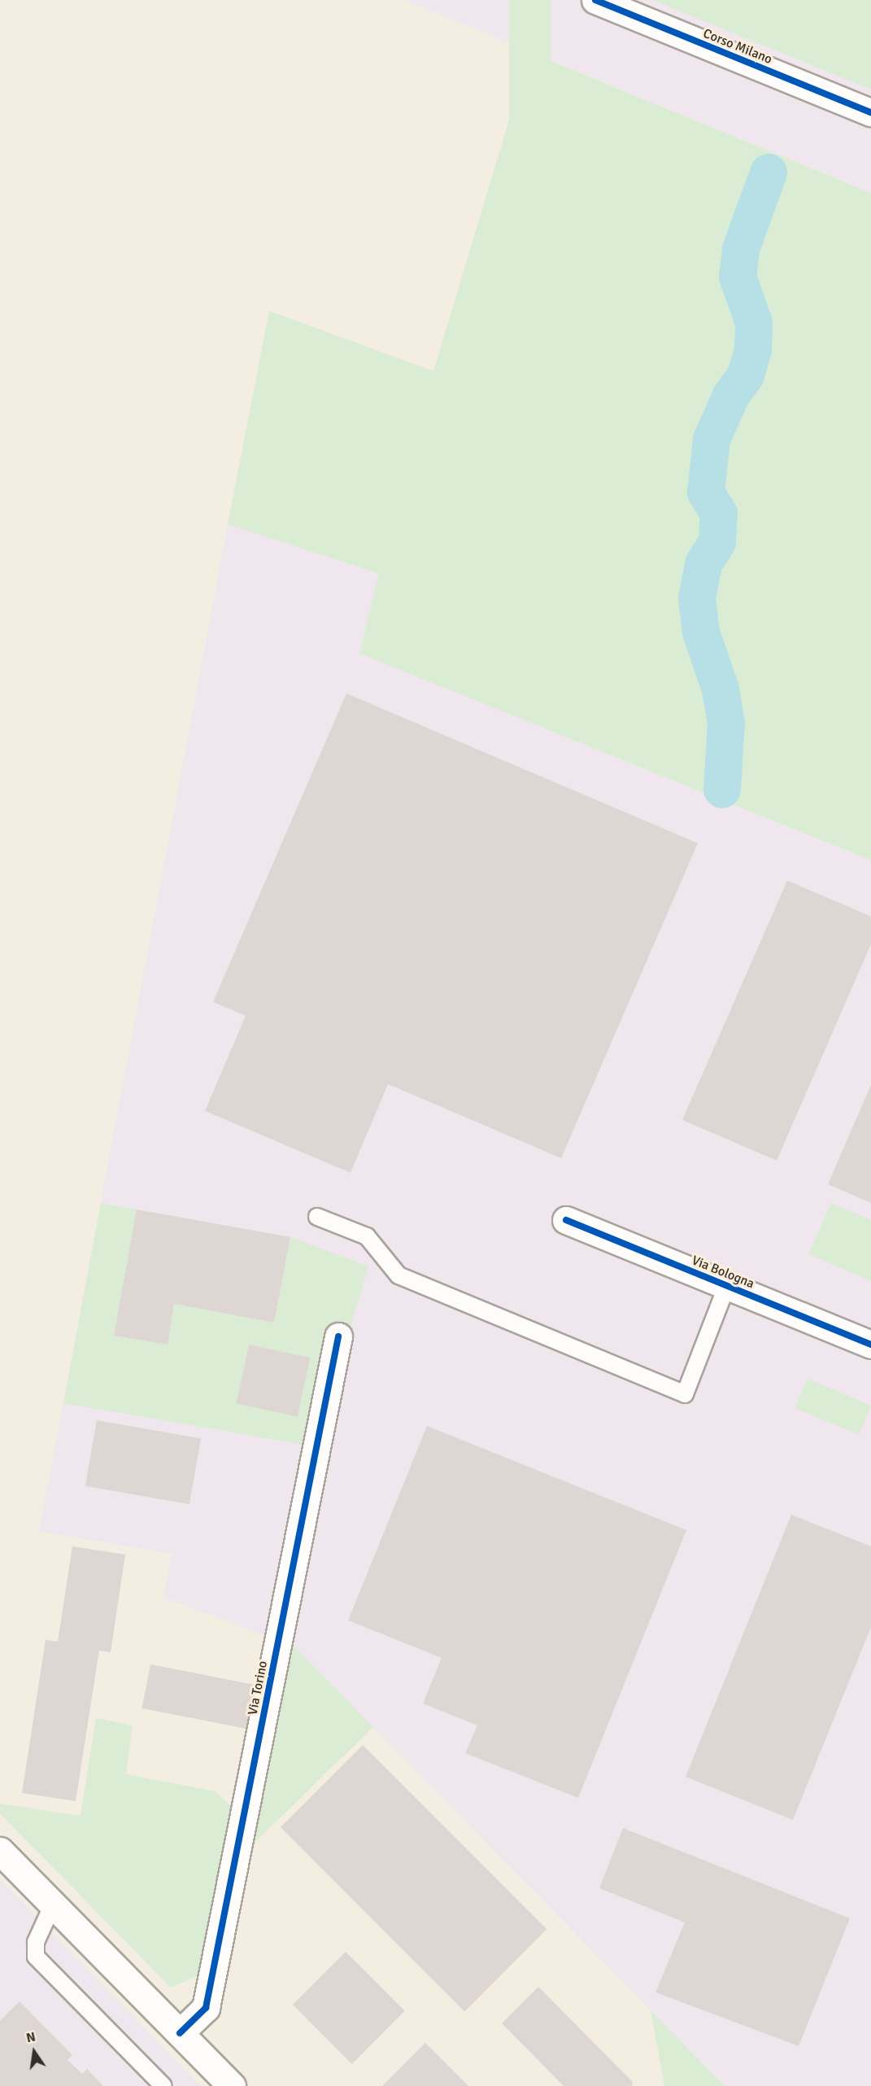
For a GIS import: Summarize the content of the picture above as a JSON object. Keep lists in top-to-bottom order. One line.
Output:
{"streets":{"street":["Corso Milano","Via Bologna","Via Torino"]},"north":"top"}
